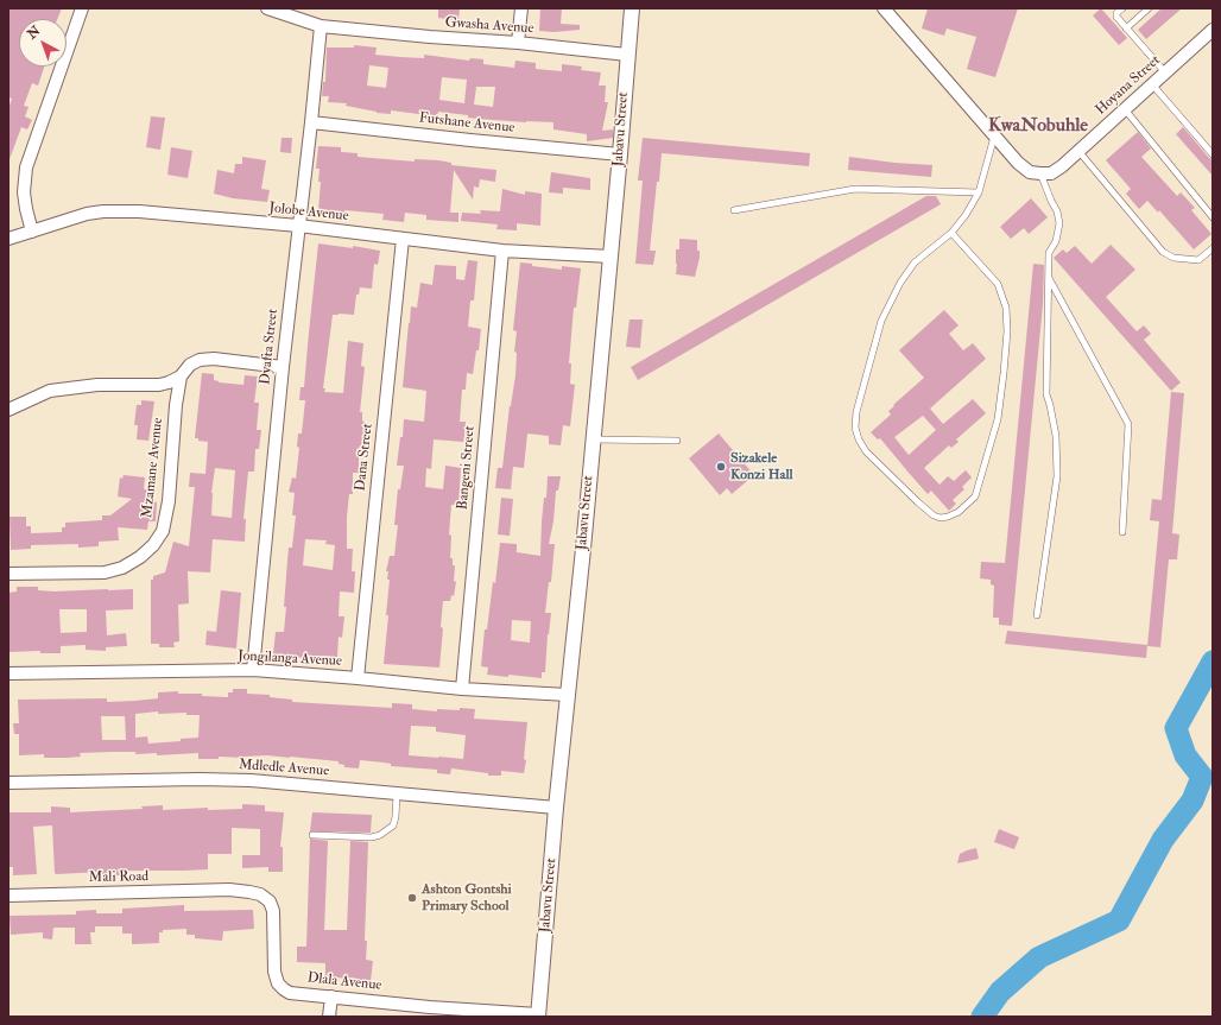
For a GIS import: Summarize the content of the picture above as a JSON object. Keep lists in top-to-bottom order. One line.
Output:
{"streets":{"street":["Gwasha Avenue","Hoyana Street","Futshane Avenue","Jabavu Street","Jolobe Avenue","Dyafta Street","Dana Street","Mzamane Avenue","Bangeni Street","Jongilanga Avenue","Mdledle Avenue","Mali Road","Dlala Avenue"]},"crossings":[["Gwasha Avenue","Jabavu Street"],["Gwasha Avenue","Dyafta Street"],["Futshane Avenue","Jabavu Street"],["Futshane Avenue","Dyafta Street"],["Jabavu Street","Jolobe Avenue"],["Jabavu Street","Jongilanga Avenue"],["Jabavu Street","Mdledle Avenue"],["Jabavu Street","Dlala Avenue"],["Jolobe Avenue","Dyafta Street"],["Jolobe Avenue","Dana Street"],["Jolobe Avenue","Bangeni Street"],["Dyafta Street","Jongilanga Avenue"],["Dana Street","Jongilanga Avenue"],["Bangeni Street","Jongilanga Avenue"],["Mali Road","Dlala Avenue"]],"districts":["KwaNobuhle"],"places":["Sizakele Konzi Hall","Ashton Gontshi Primary School"],"north":"top left"}
